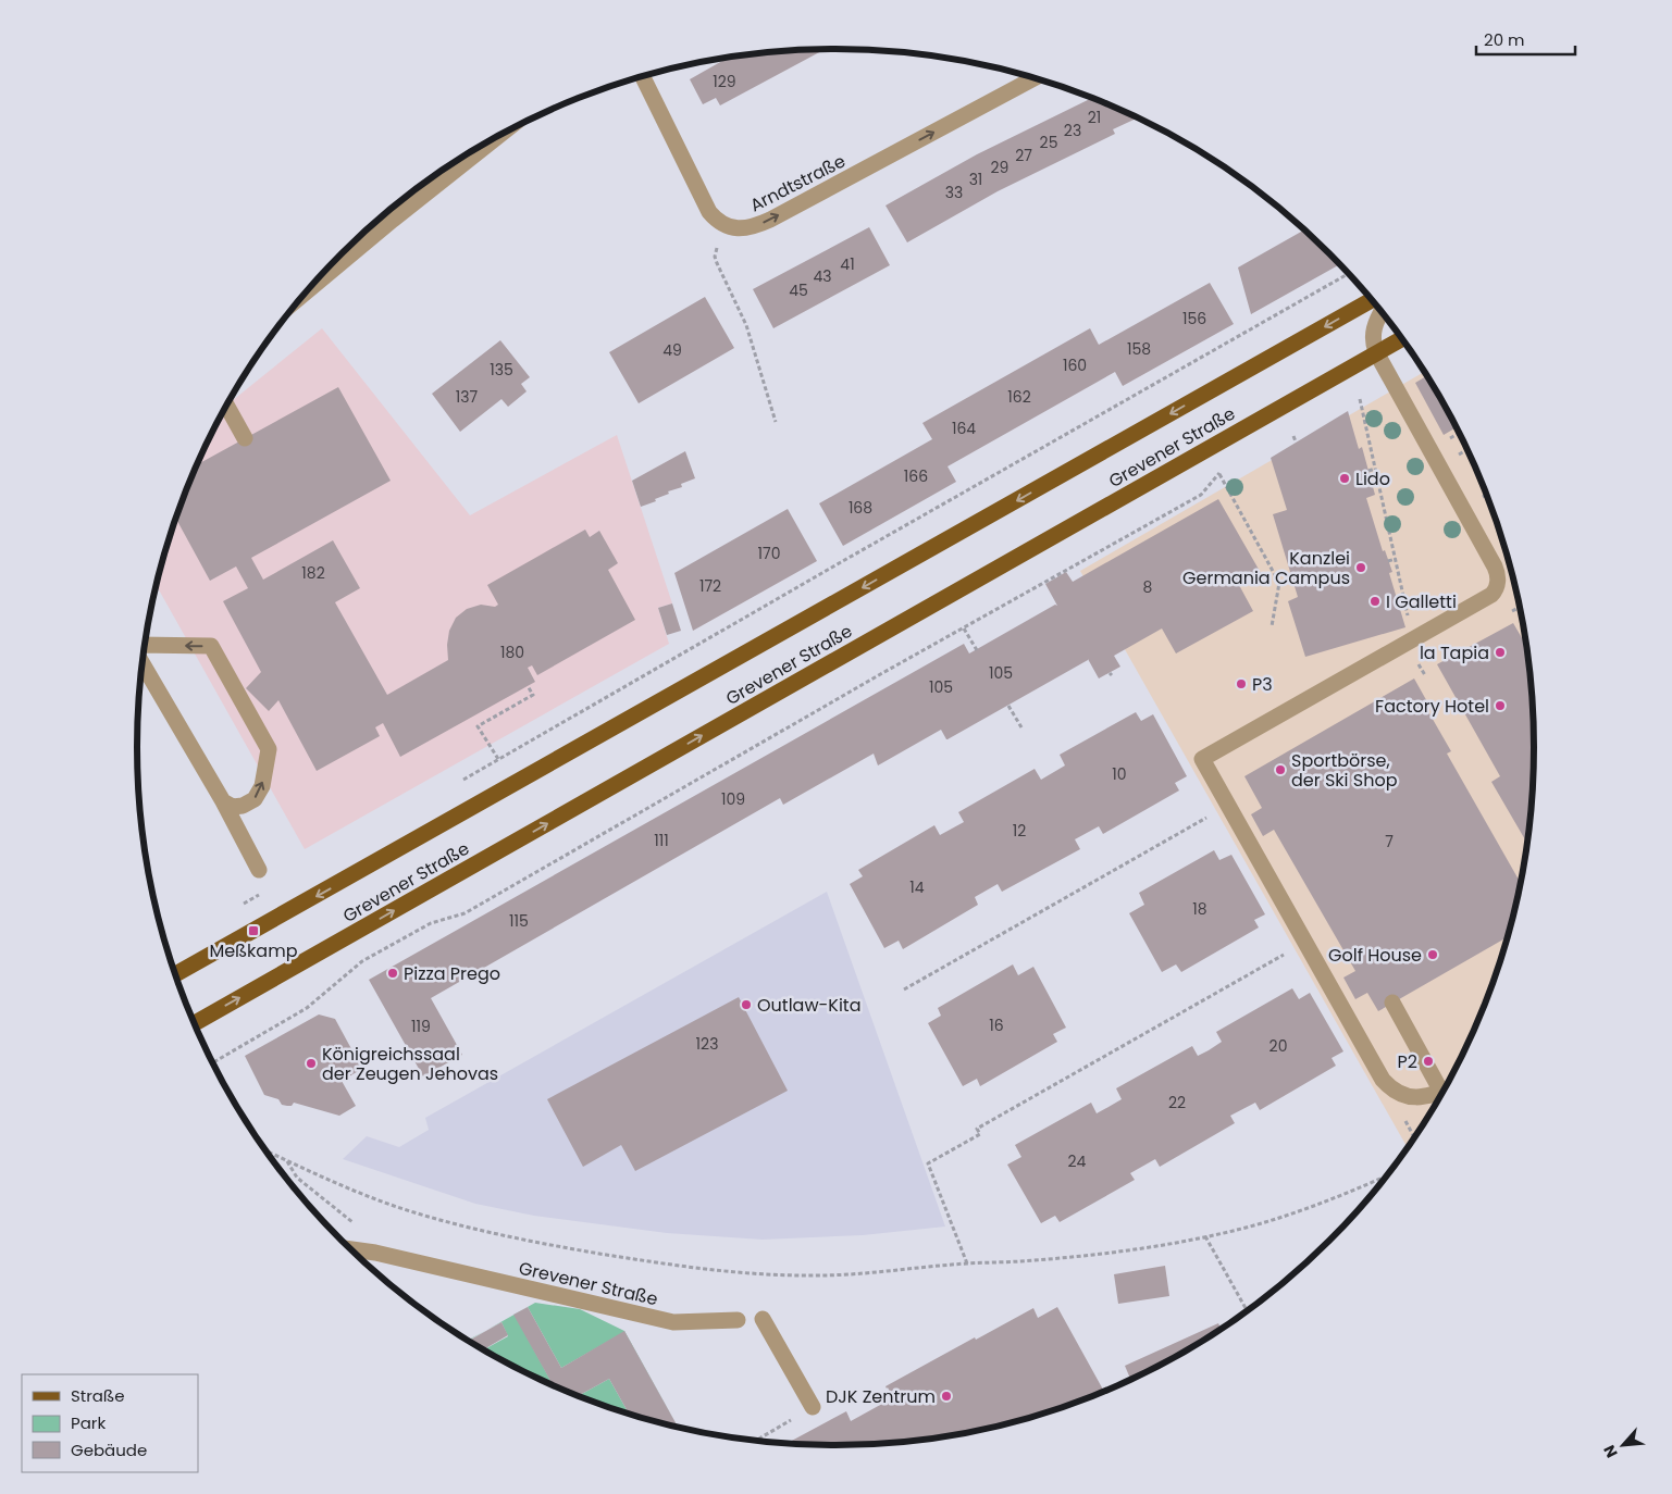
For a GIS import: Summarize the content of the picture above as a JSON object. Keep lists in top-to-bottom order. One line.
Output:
{"streets":{"main road":["Grevener Straße"],"street":["Arndtstraße"]},"one_way":["Arndtstraße"],"places":{"other":["Lido","Kanzlei Germania Campus","I Galletti","la Tapia","P3","Factory Hotel","Sportbörse, der Ski Shop","Golf House","Pizza Prego","Outlaw-Kita","P2","Königreichssaal der Zeugen Jehovas","DJK Zentrum"],"transit":["Meßkamp"]},"house_numbers":["129","21","23","25","27","29","31","33","41","43","45","156","158","49","160","135","137","162","164","166","168","170","182","172","8","180","105","105","10","109","12","111","7","14","18","115","16","119","123","20","22","24"],"legend":["Straße","Park","Gebäude"],"scale_bar":"20 m","north":"bottom left"}
